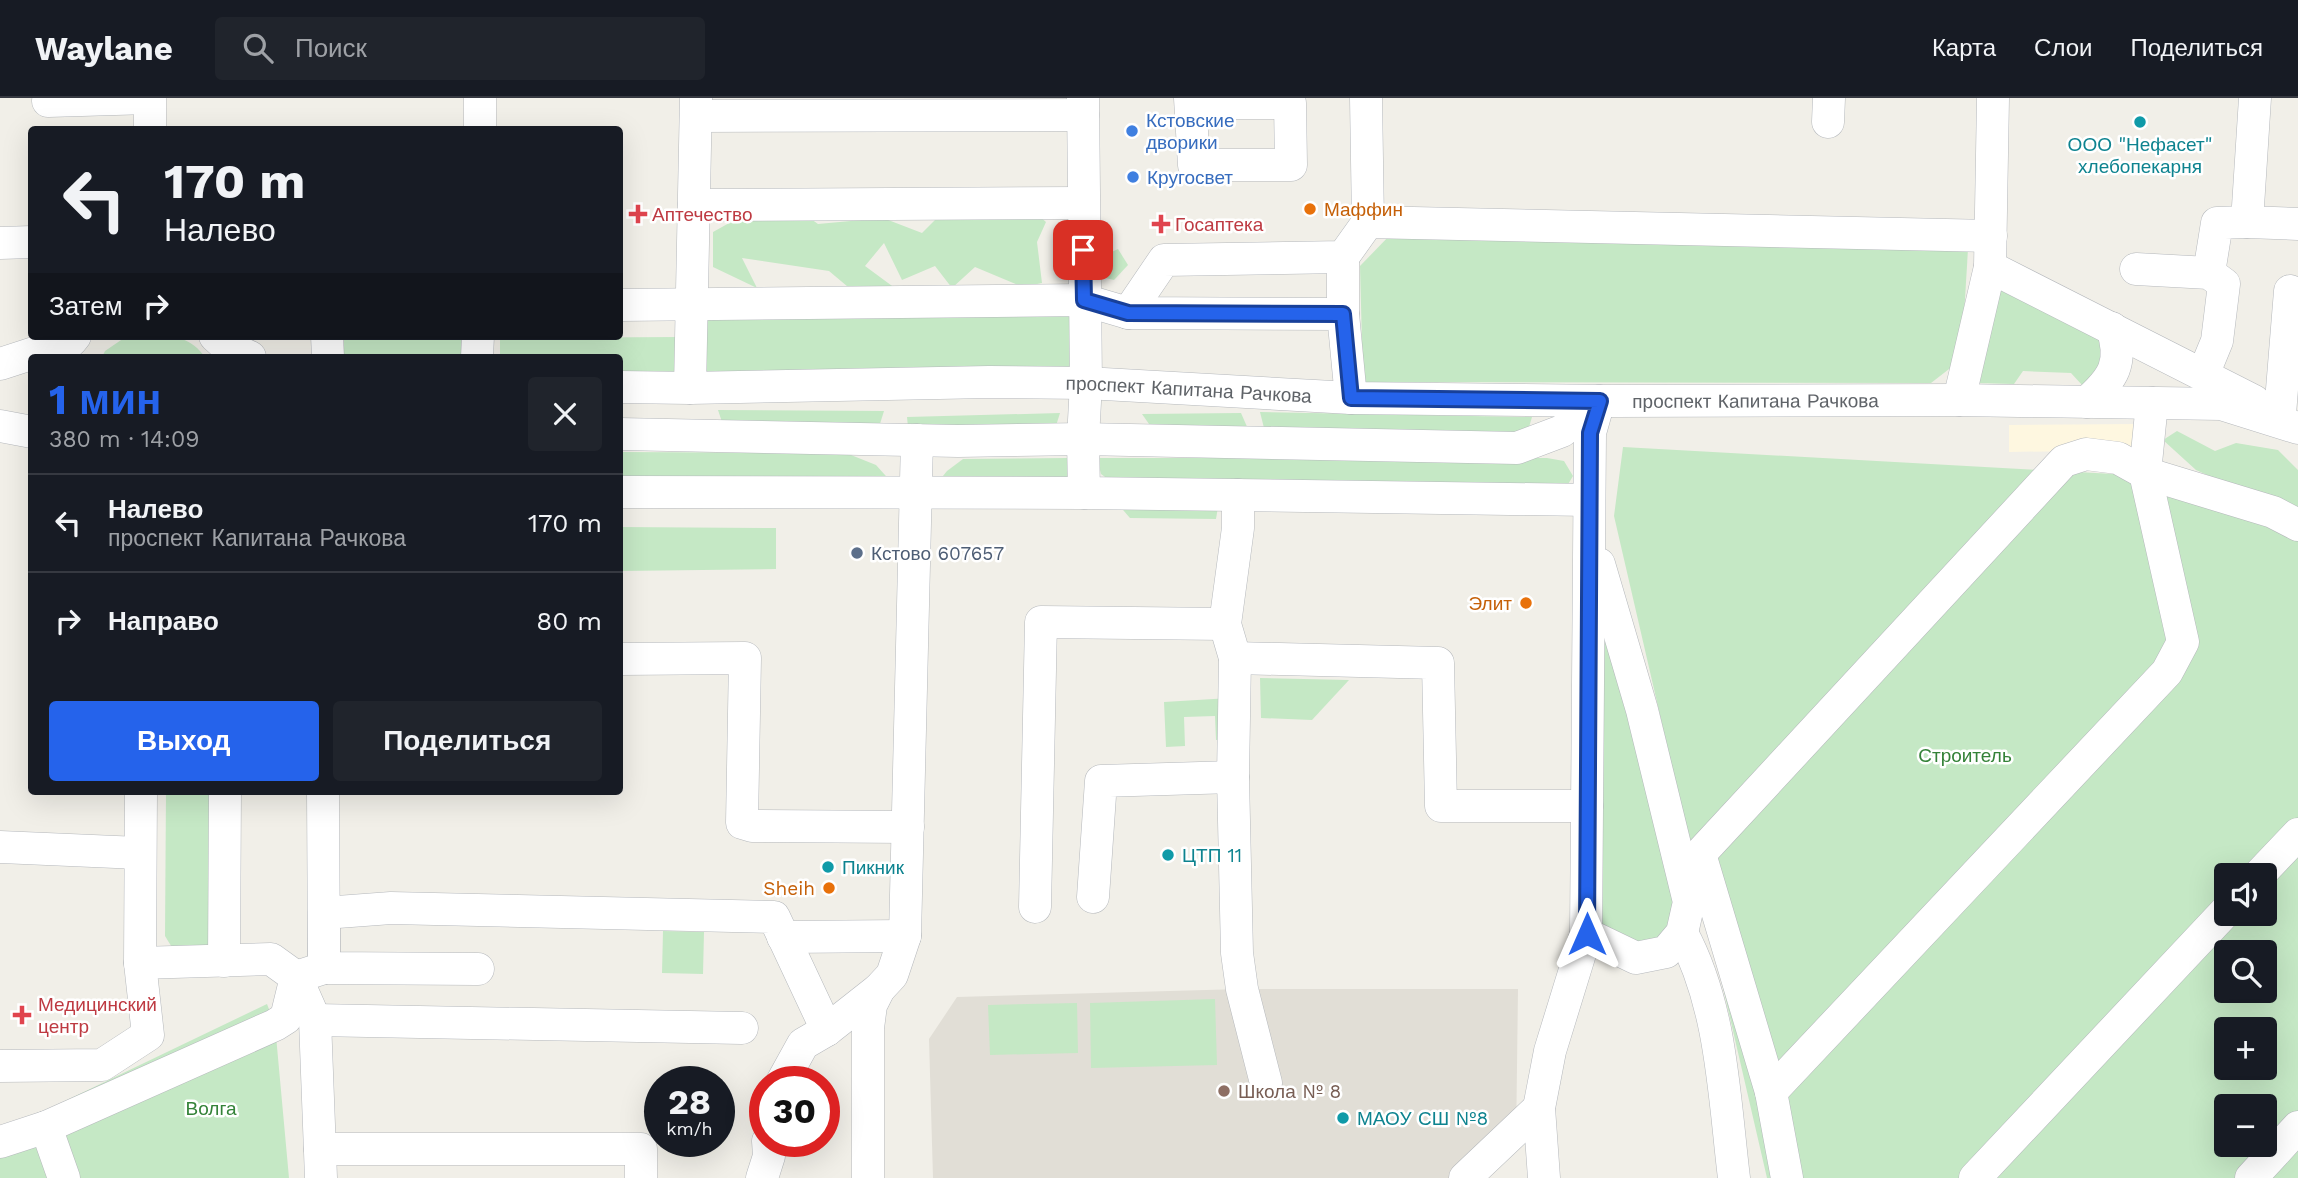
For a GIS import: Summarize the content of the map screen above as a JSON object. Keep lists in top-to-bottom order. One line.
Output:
{"streets":{"street":["проспект Капитана Рачкова"]},"parks":["Строитель","Волга"],"places":{"other":["ООО \"Нефасет\" хлебопекарня","Кстовские дворики","Кругосвет","Маффин","Кстово 607657","Элит","ЦТП 11","Пикник","Sheih","Школа № 8","МАОУ СШ №8"],"health":["Аптечество","Госаптека","Медицинский центр"]},"page":{"header":"Waylane","search":"Поиск","nav":["Карта","Слои","Поделиться"],"turn":["170 m","Налево"],"then":"Затем","heading":["1 мин","380 m · 14:09"],"list":[{"name":"Налево","note":"проспект Капитана Рачкова","value":"170 m"},{"name":"Направо","value":"80 m"}],"buttons":["Выход","Поделиться"],"map_buttons":["+","−"],"speed":"28 km/h","limit":"30"}}
